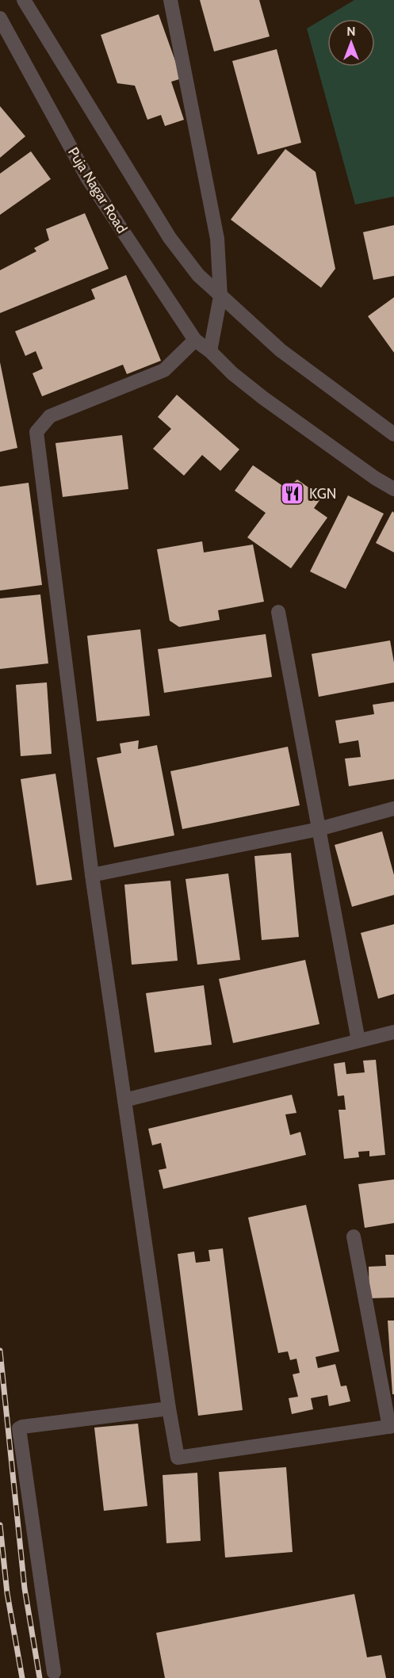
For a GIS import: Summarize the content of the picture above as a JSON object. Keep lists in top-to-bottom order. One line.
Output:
{"streets":{"street":["Puja Nagar Road"]},"places":{"restaurant":["KGN"]},"north":"top"}
